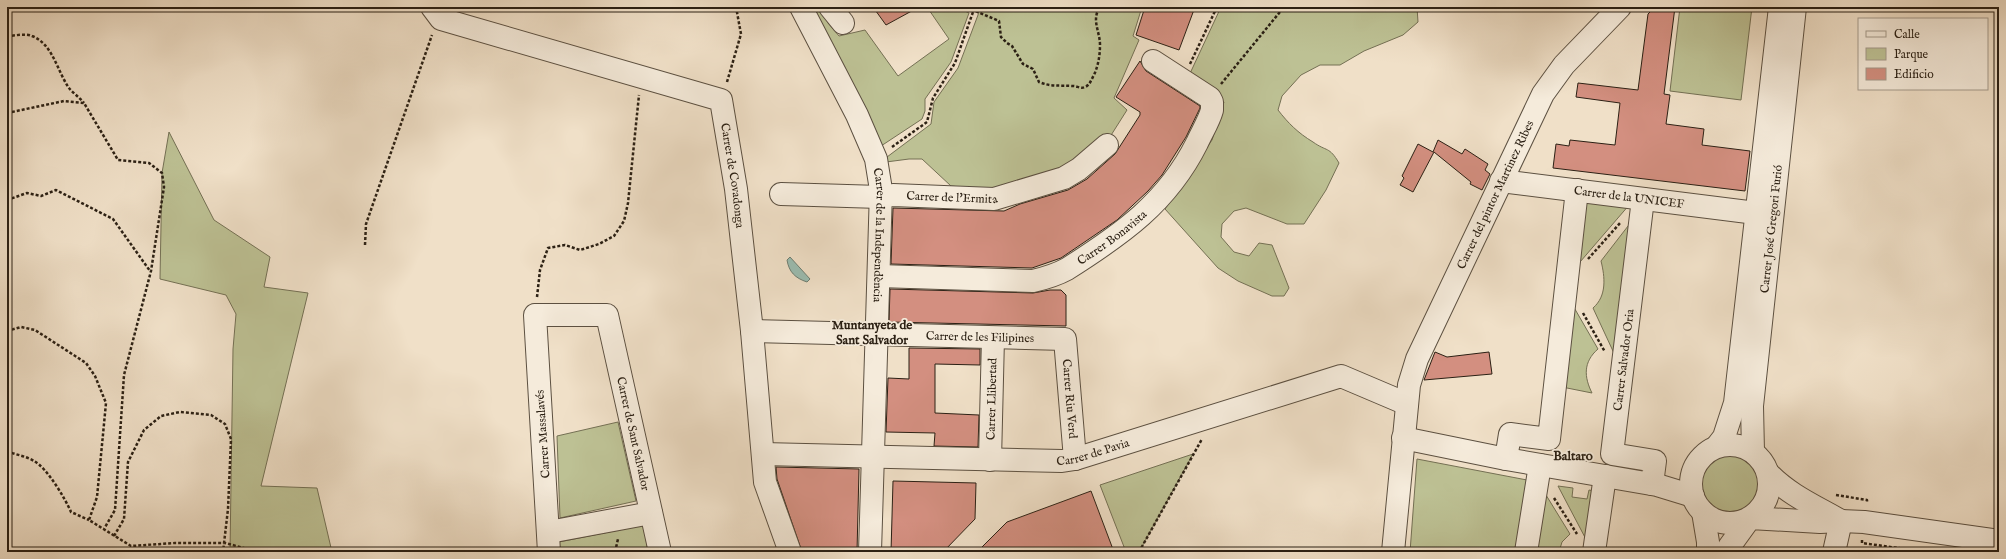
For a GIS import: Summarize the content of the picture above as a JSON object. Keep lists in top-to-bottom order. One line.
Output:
{"streets":{"street":["Carrer de Covadonga","Carrer del pintor Martinez Ribes","Carrer de l'Ermita","Carrer de la UNICEF","Carrer José Gregori Furió","Carrer de la Independència","Carrer Bonavista","Carrer de les Filipines","Carrer Salvador Oria","Carrer Llibertad","Carrer Riu Verd","Carrer de Sant Salvador","Carrer Massalavés","Carrer de Pavia"]},"crossings":[["Carrer de Covadonga","Carrer de les Filipines"],["Carrer de Covadonga","Carrer de Pavia"],["Carrer del pintor Martinez Ribes","Carrer de la UNICEF"],["Carrer del pintor Martinez Ribes","Carrer de Pavia"],["Carrer de l'Ermita","Carrer de la Independència"],["Carrer de la UNICEF","Carrer José Gregori Furió"],["Carrer de la UNICEF","Carrer Salvador Oria"],["Carrer de la Independència","Carrer Bonavista"],["Carrer de la Independència","Carrer de les Filipines"],["Carrer de la Independència","Carrer de Pavia"],["Carrer de les Filipines","Carrer Llibertad"],["Carrer de les Filipines","Carrer Riu Verd"],["Carrer Llibertad","Carrer de Pavia"],["Carrer Riu Verd","Carrer de Pavia"],["Carrer de Sant Salvador","Carrer Massalavés"]],"districts":["Muntanyeta de Sant Salvador","Baltaro"],"legend":["Calle","Parque","Edificio"]}
